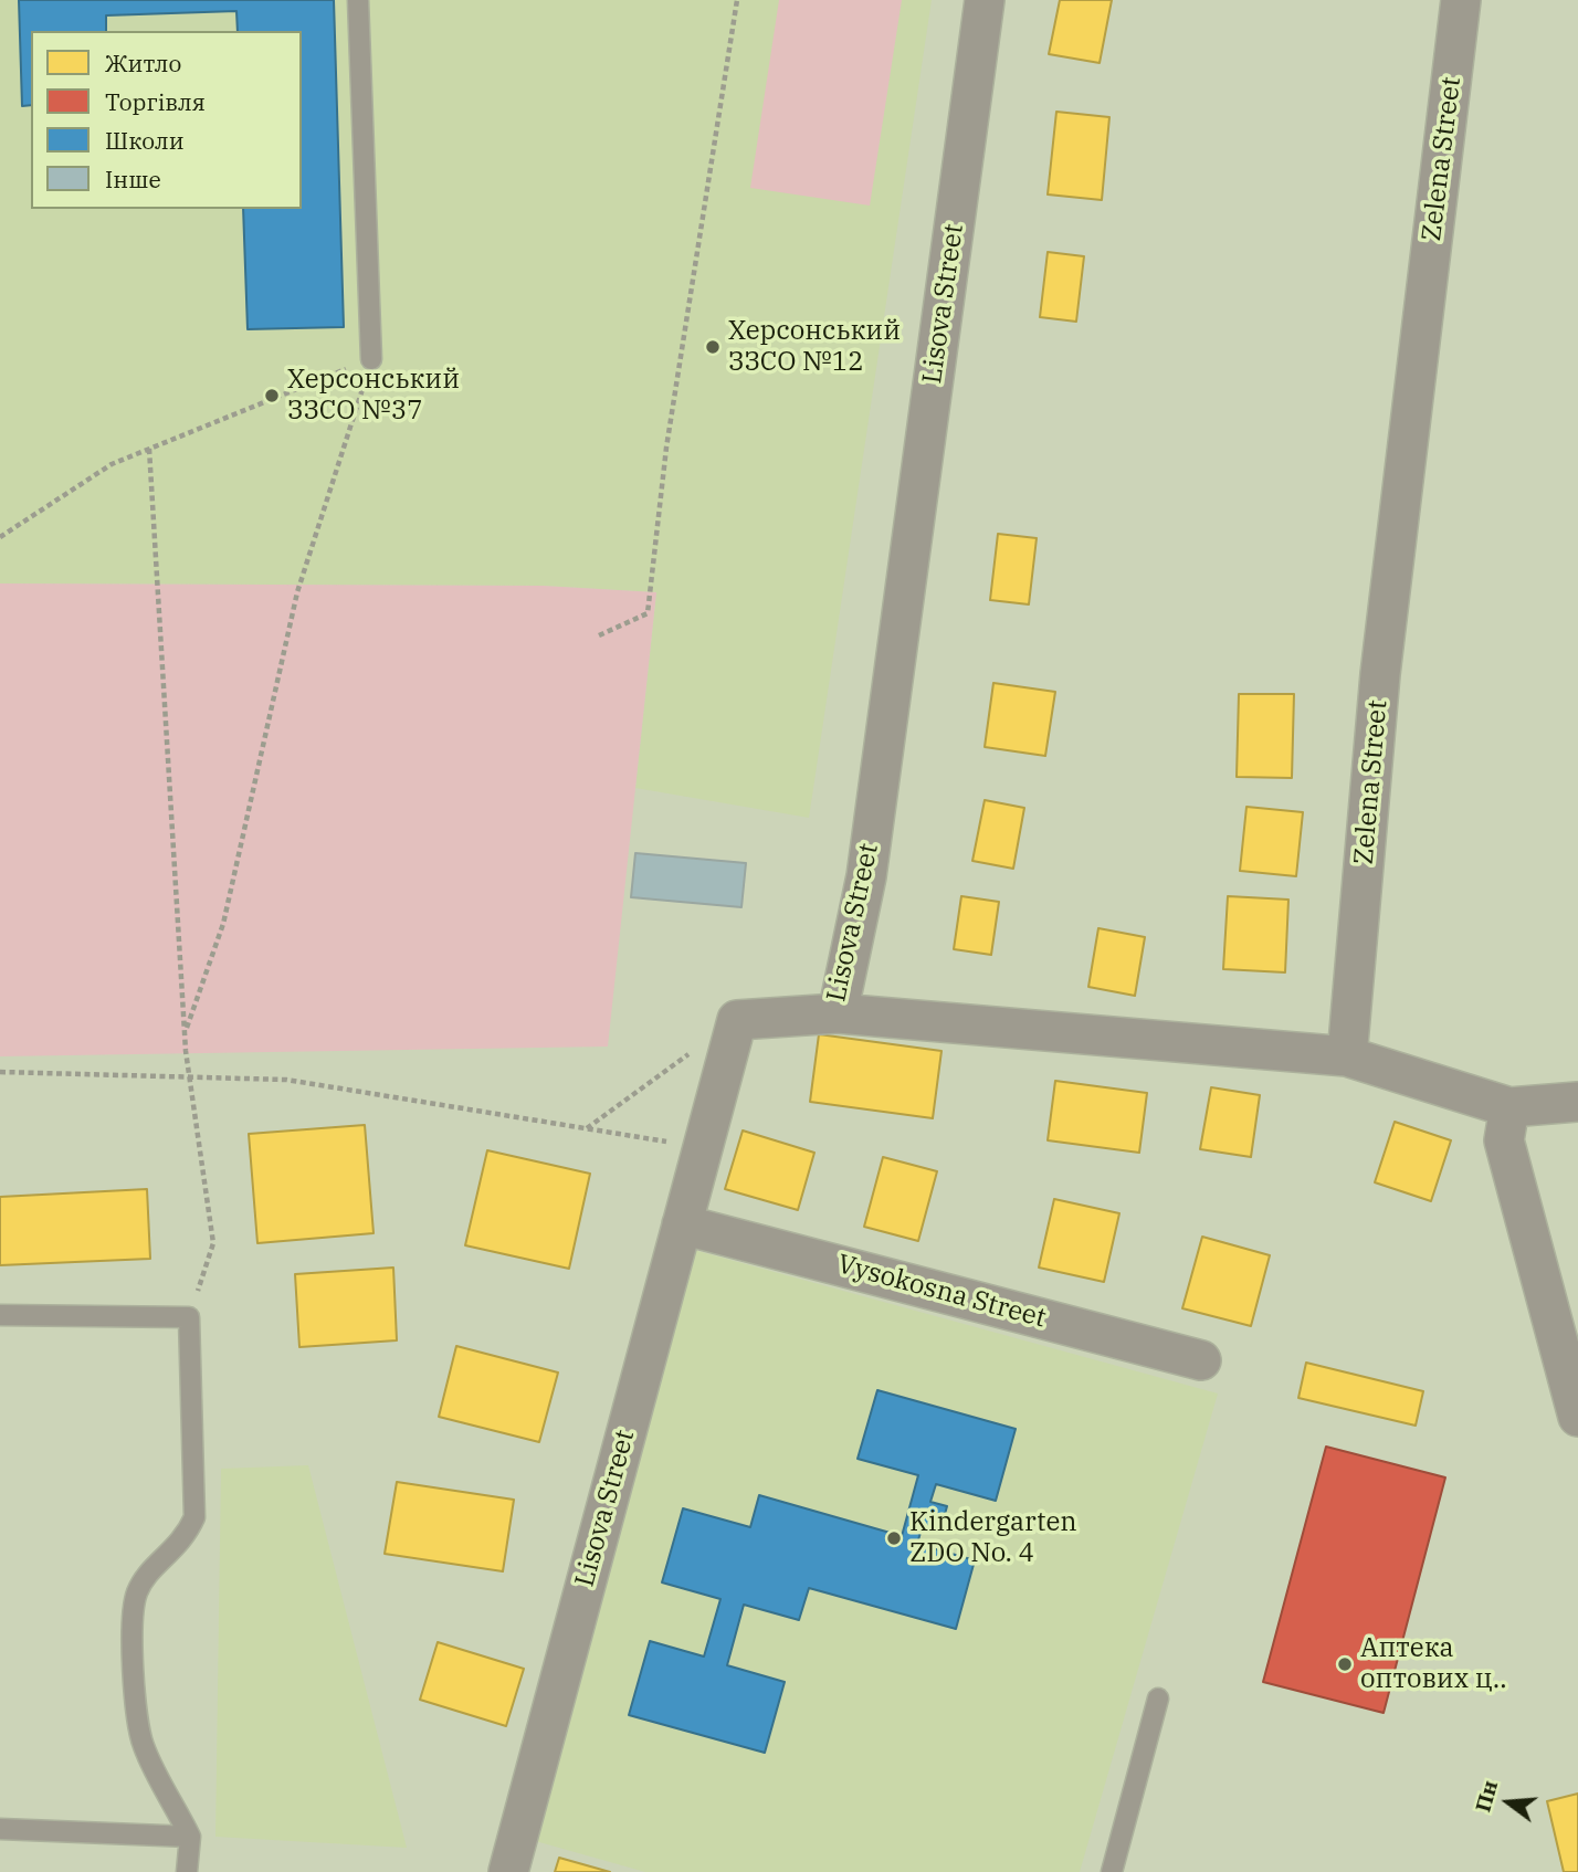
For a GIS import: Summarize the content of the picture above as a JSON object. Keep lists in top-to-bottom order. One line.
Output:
{"streets":{"street":["Zelena Street","Lisova Street","Vysokosna Street"]},"crossings":[["Lisova Street","Vysokosna Street"]],"places":["Херсонський ЗЗСО №12","Херсонський ЗЗСО №37","Kindergarten ZDO No. 4","Аптека оптових ц‥"],"legend":["Житло","Торгівля","Школи","Інше"],"north":"left"}
